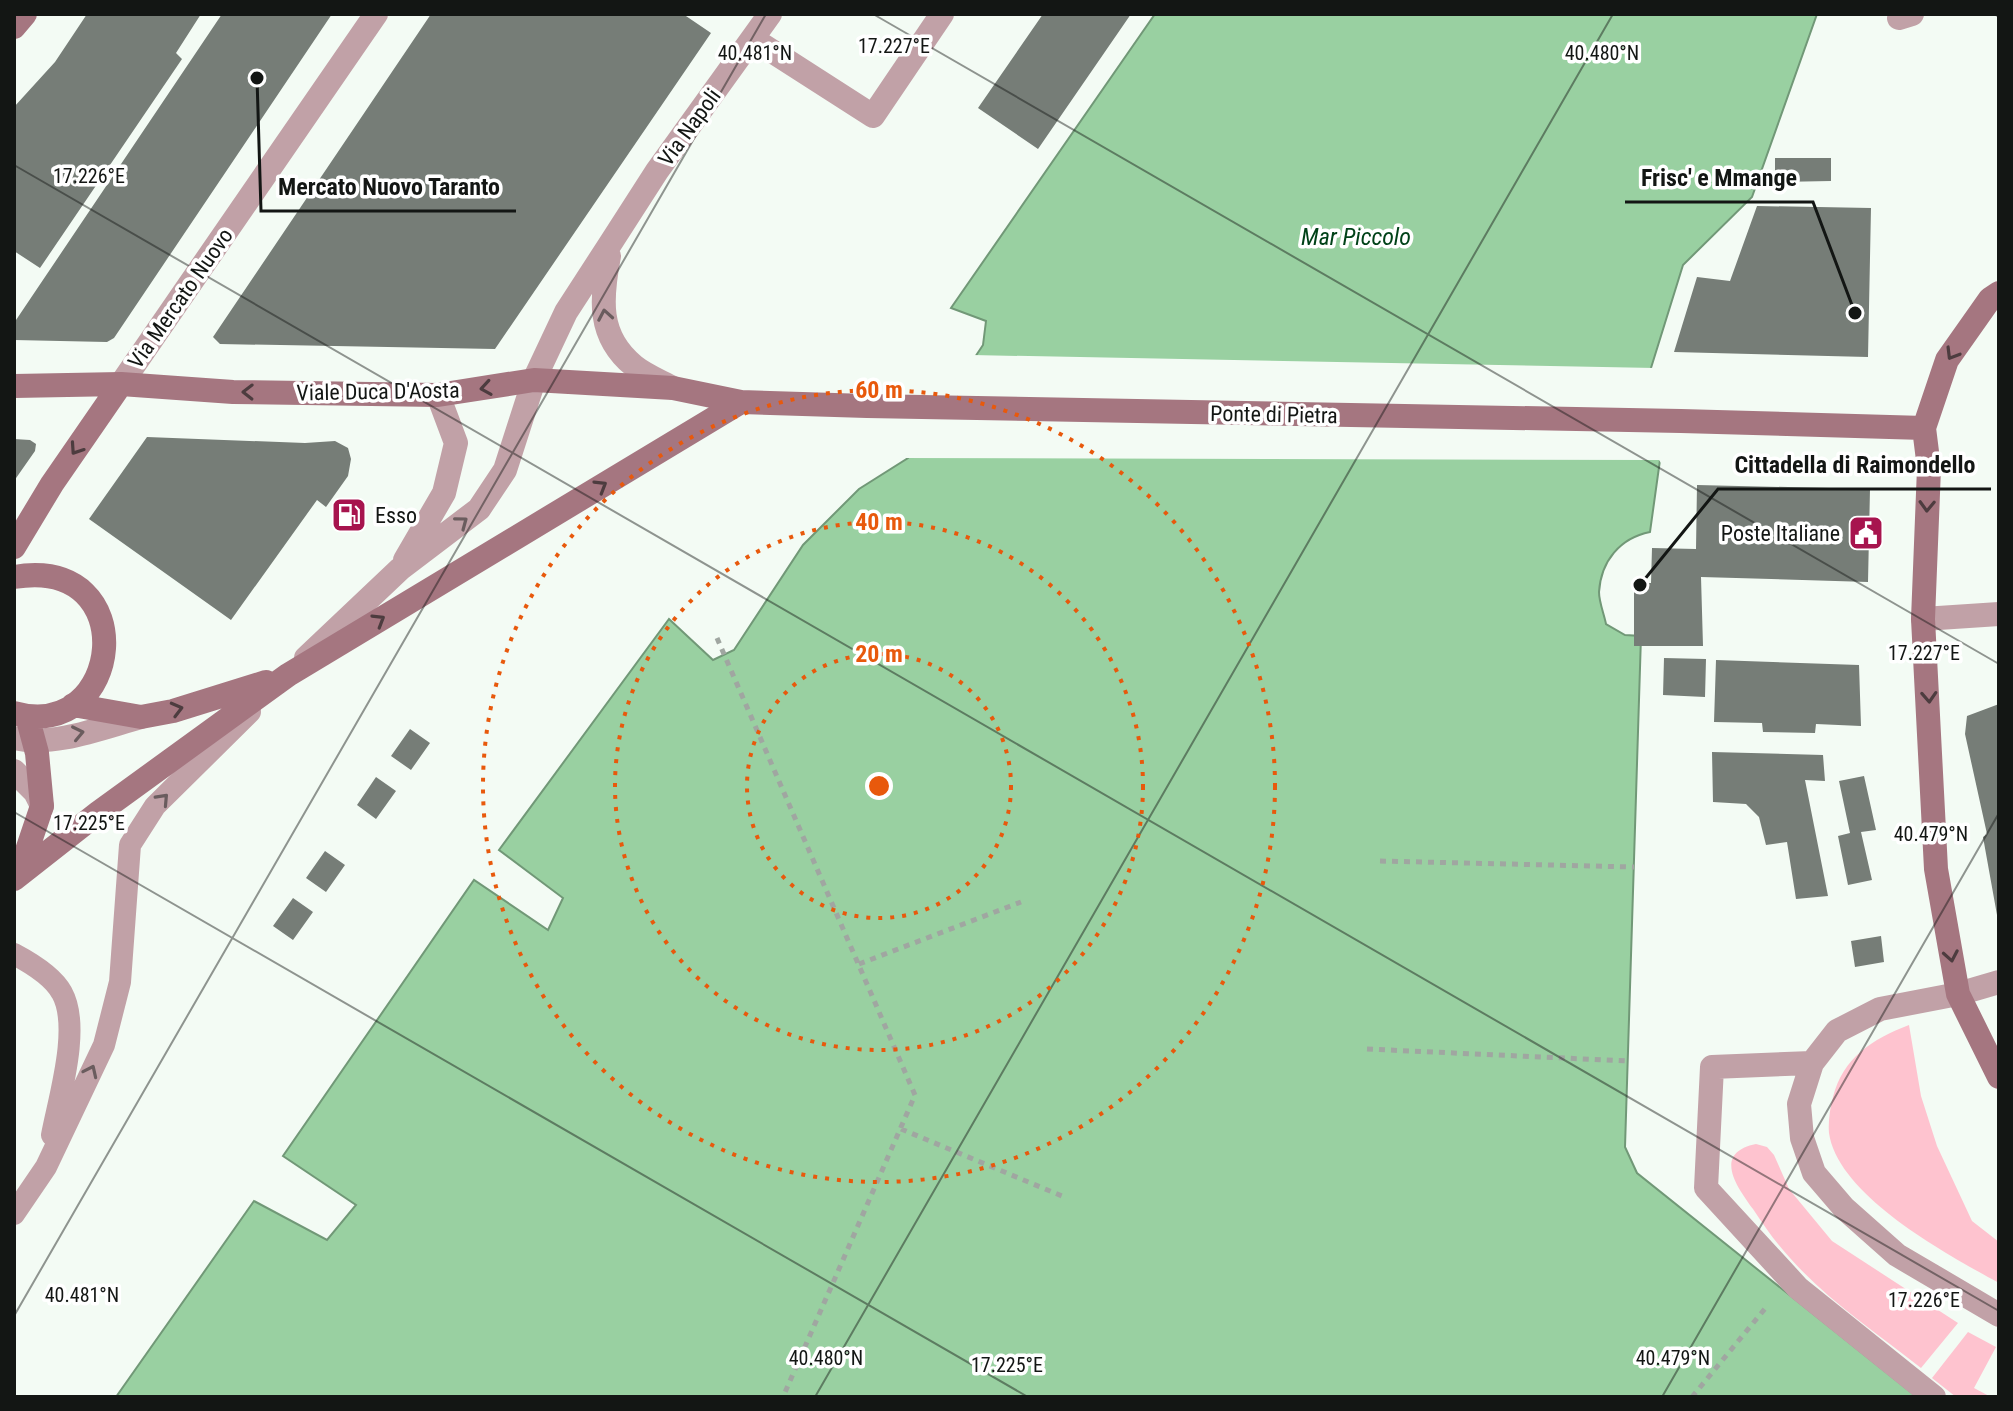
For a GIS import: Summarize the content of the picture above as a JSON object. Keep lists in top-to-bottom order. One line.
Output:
{"streets":{"main road":["Viale Duca D'Aosta","Ponte di Pietra"],"street":["Via Napoli","Via Mercato Nuovo"]},"crossings":[["Via Napoli","Viale Duca D'Aosta"],["Via Mercato Nuovo","Viale Duca D'Aosta"],["Viale Duca D'Aosta","Ponte di Pietra"]],"one_way":["Viale Duca D'Aosta"],"water":["Mar Piccolo"],"places":{"other":["Mercato Nuovo Taranto","Frisc' e Mmange","Cittadella di Raimondello"],"fuel station":["Esso"],"public building":["Poste Italiane"]},"coordinates":["17.227°E","40.481°N","40.480°N","17.226°E","17.225°E","40.479°N"],"rings":["60 m","40 m","20 m"]}
